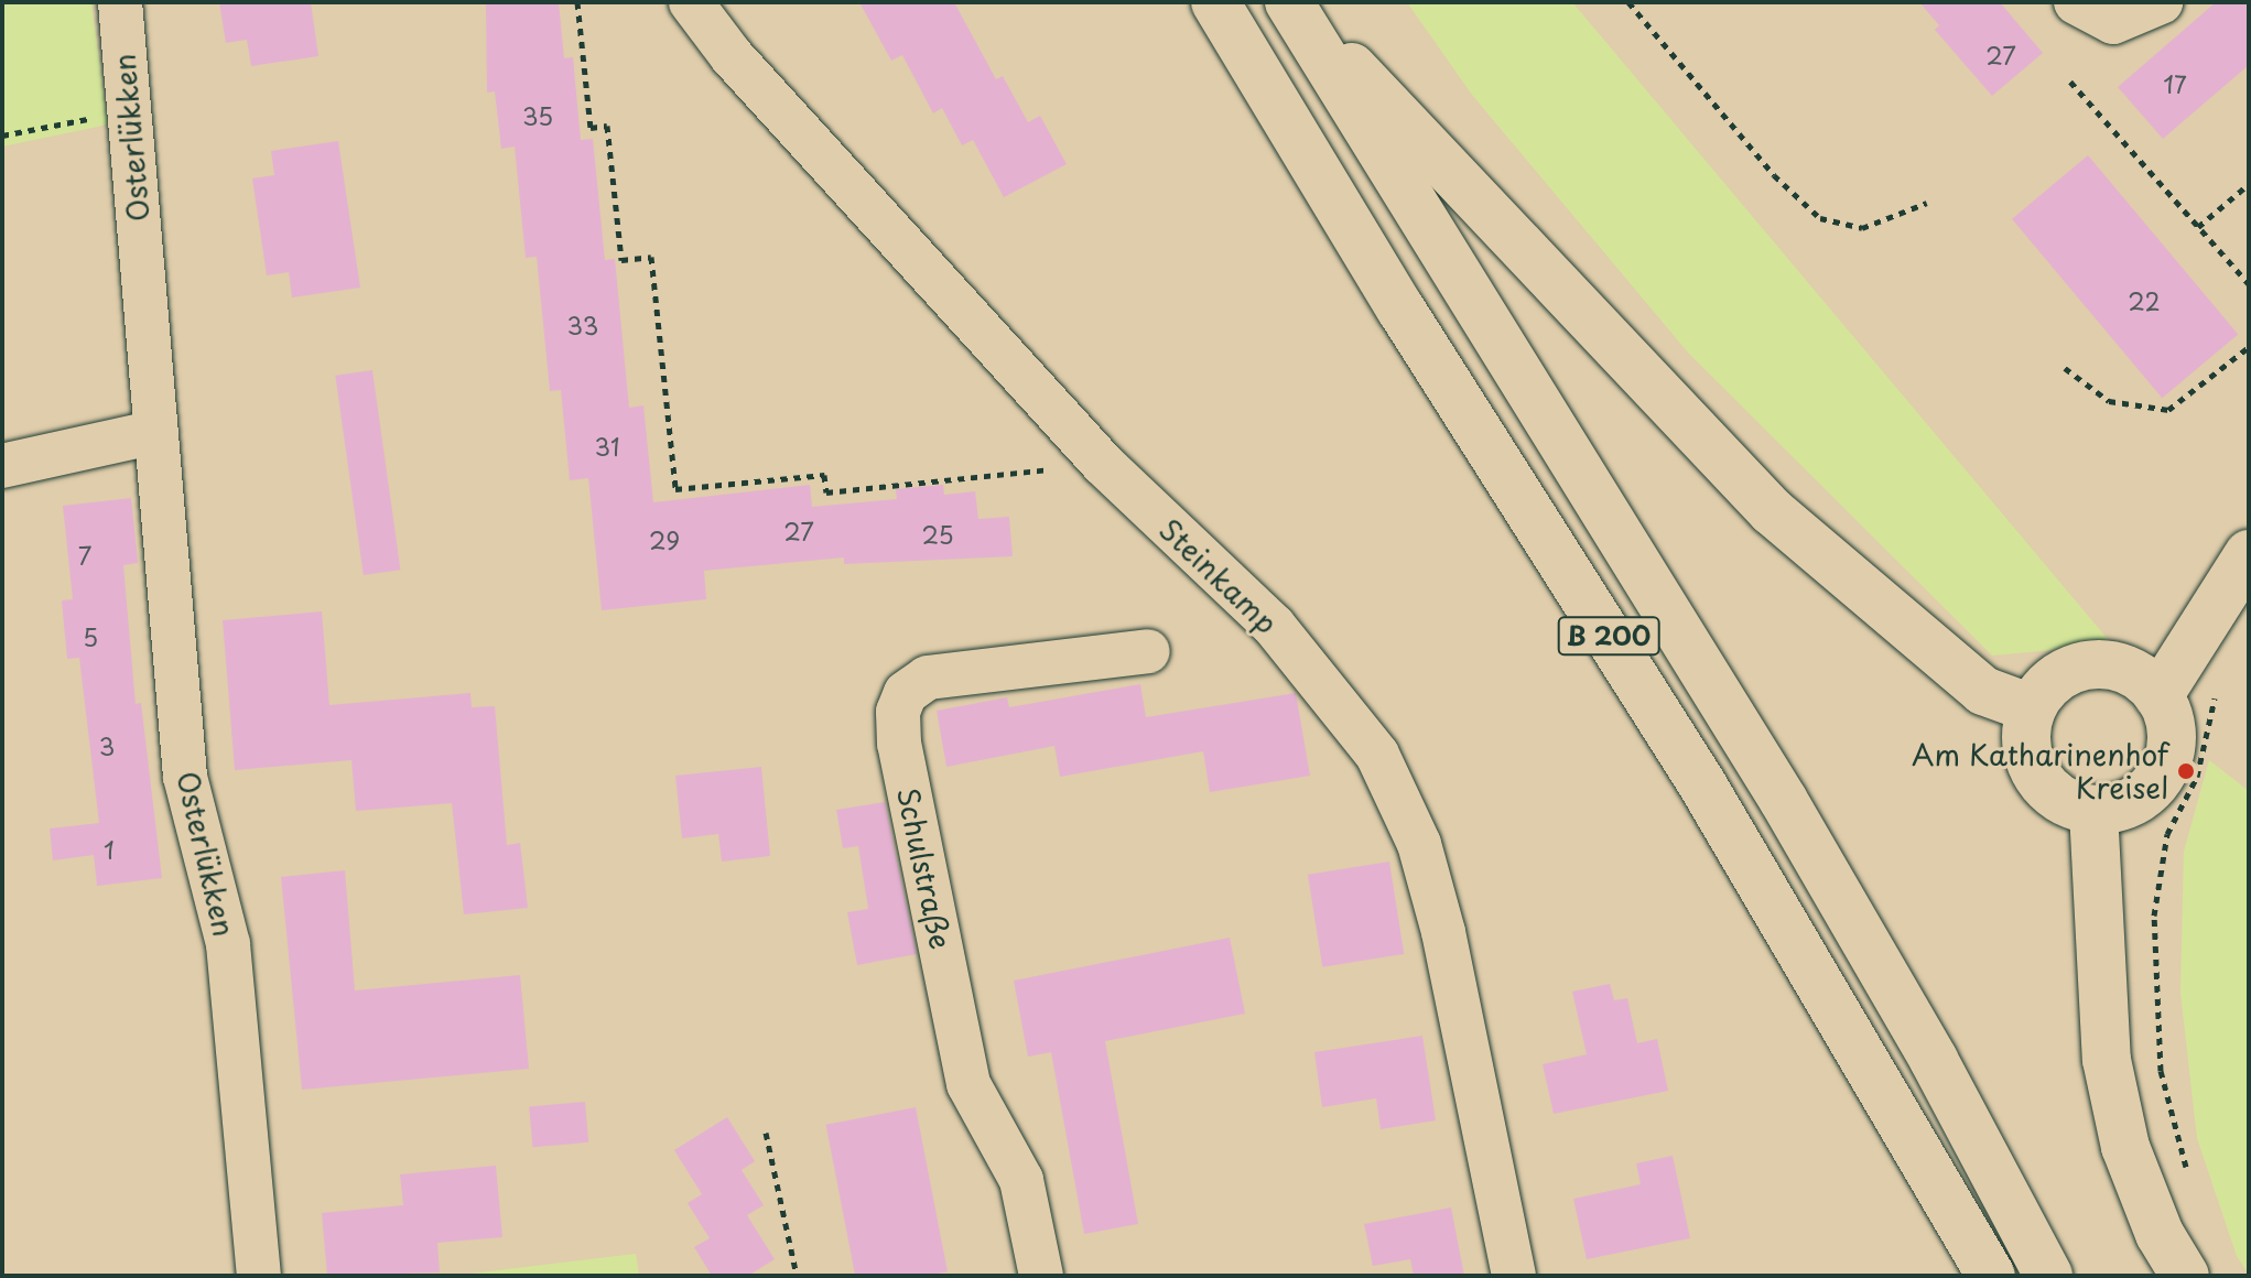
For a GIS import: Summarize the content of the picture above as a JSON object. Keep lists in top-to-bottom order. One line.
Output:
{"streets":{"main road":["B 200"],"street":["Osterlükken","Steinkamp","Schulstraße"]},"places":["Am Katharinenhof Kreisel"],"house_numbers":["27","17","35","22","33","31","27","25","29","7","5","3","1"]}
